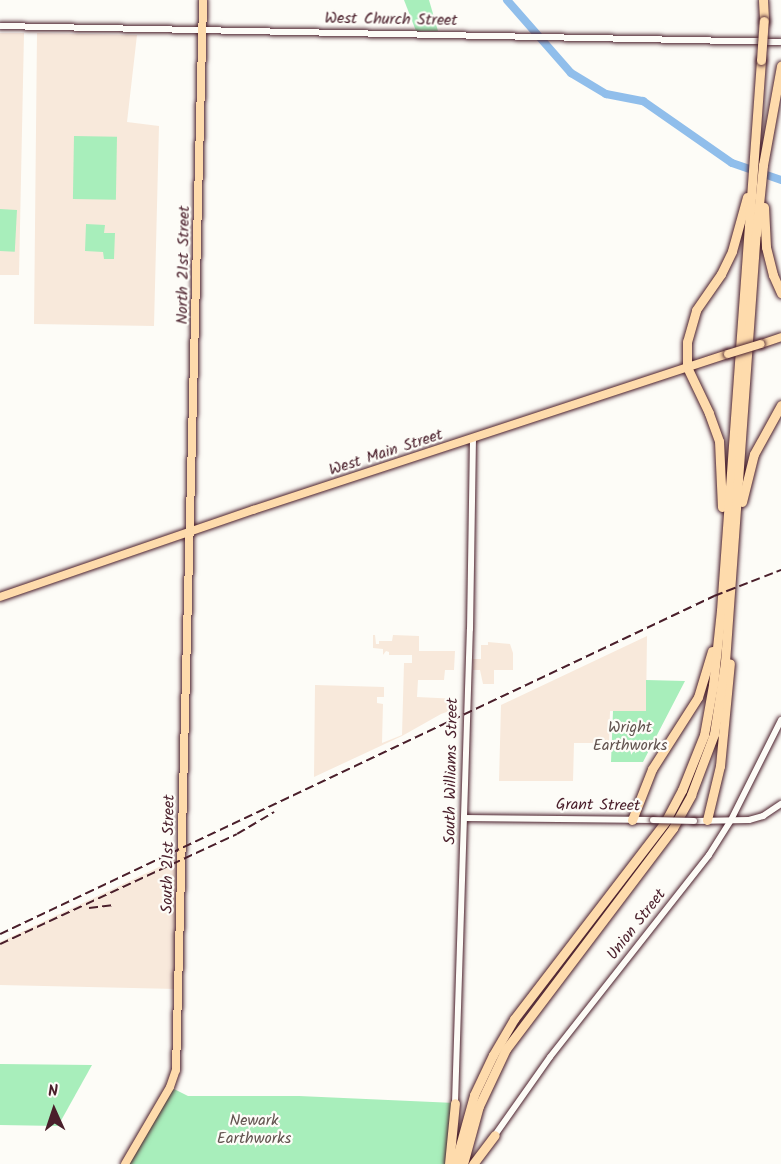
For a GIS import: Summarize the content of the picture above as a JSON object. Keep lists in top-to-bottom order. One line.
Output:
{"streets":{"main road":["North 21st Street","West Main Street","South 21st Street"],"street":["West Church Street","South Williams Street","Grant Street","Union Street"]},"crossings":[["West Church Street","North 21st Street"],["North 21st Street","West Main Street"],["North 21st Street","South 21st Street"],["West Main Street","South Williams Street"],["West Main Street","South 21st Street"],["South Williams Street","Grant Street"],["Grant Street","Union Street"]],"parks":["Wright Earthworks","Newark Earthworks"],"north":"top"}
